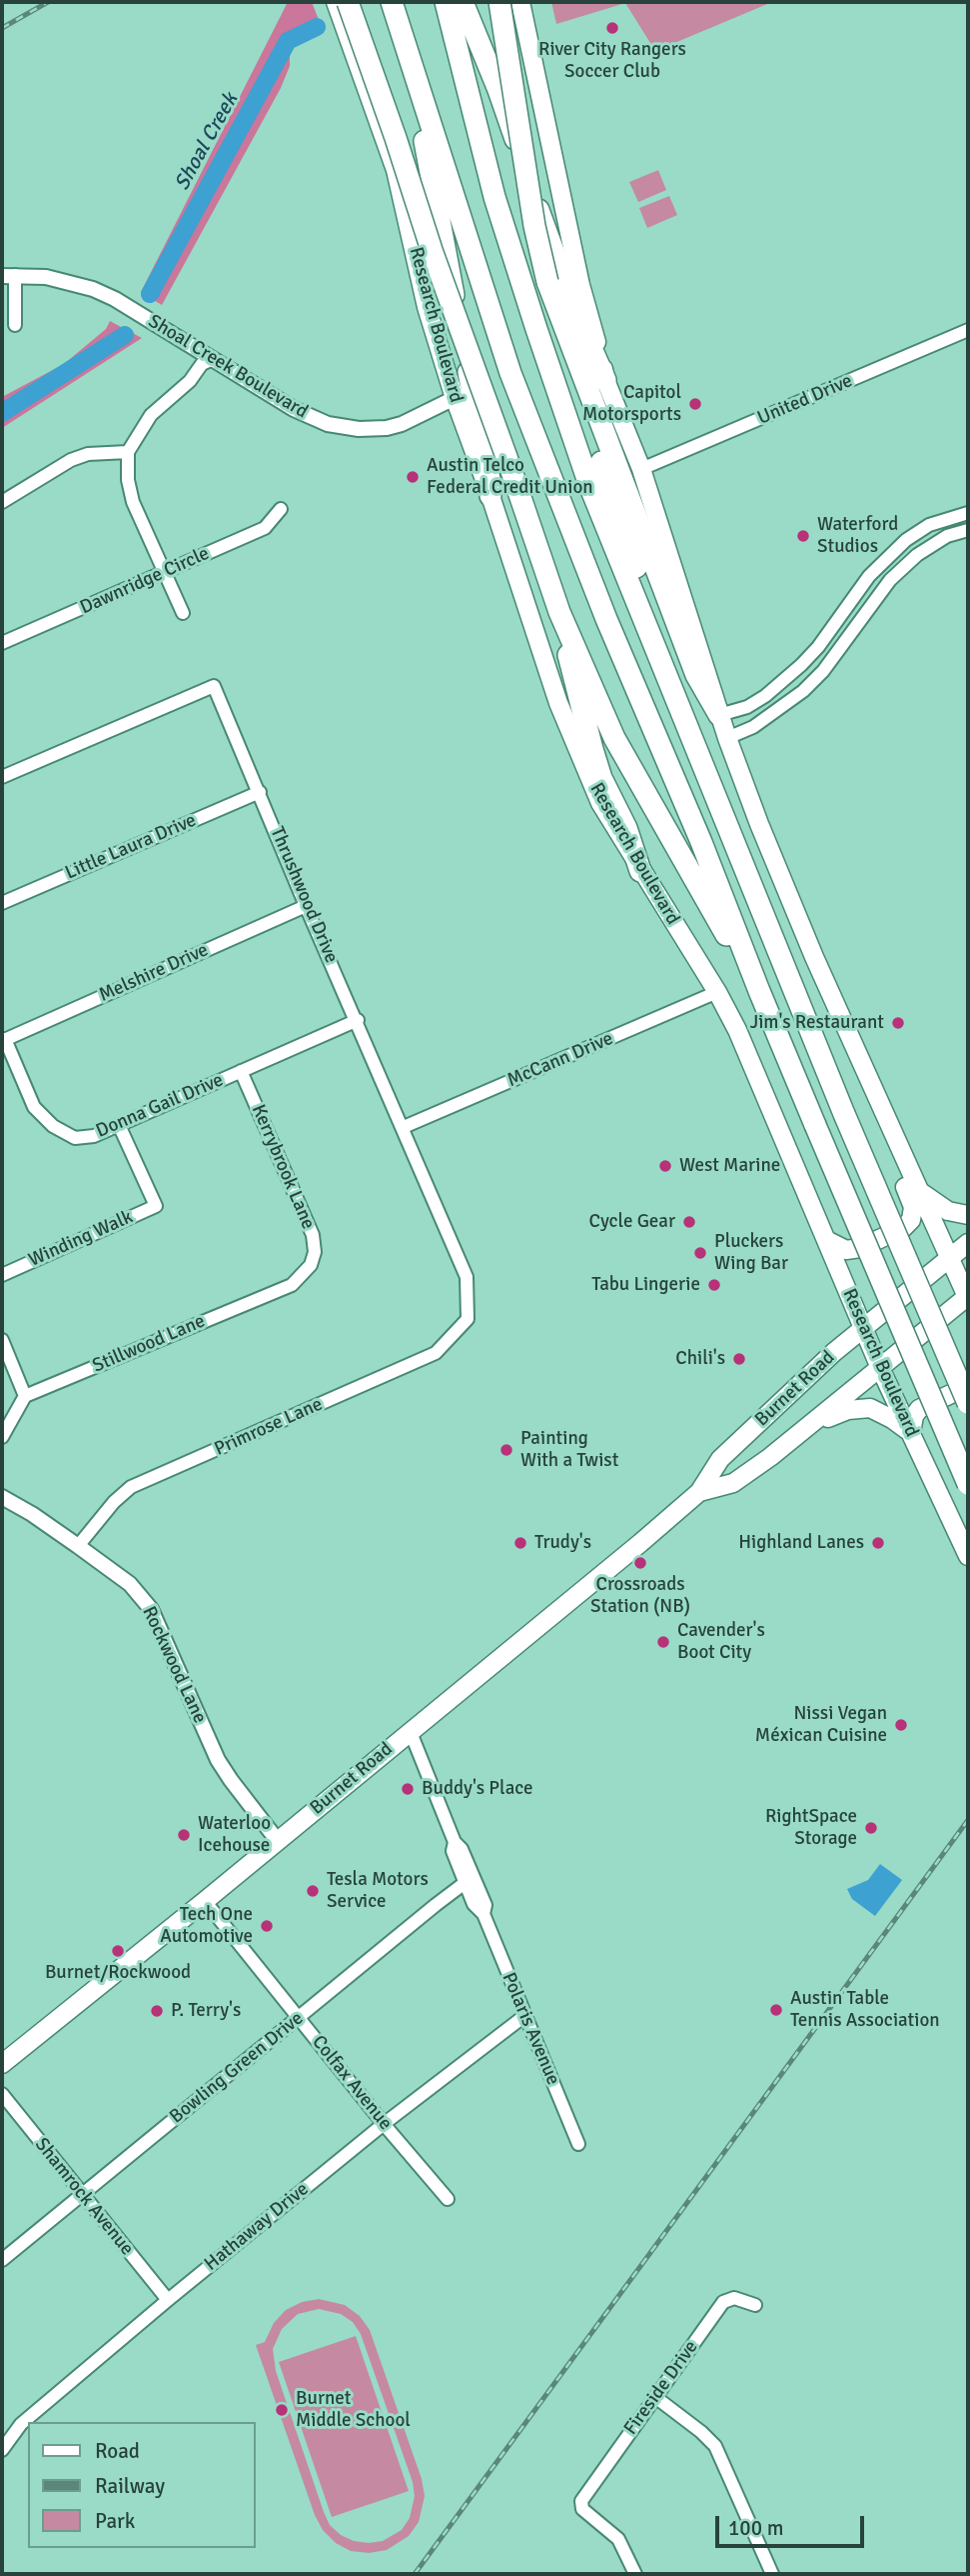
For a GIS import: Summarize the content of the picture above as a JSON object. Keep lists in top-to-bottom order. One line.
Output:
{"streets":{"main road":["Research Boulevard","Burnet Road"],"street":["Shoal Creek Boulevard","United Drive","Dawnridge Circle","Little Laura Drive","Thrushwood Drive","Melshire Drive","McCann Drive","Donna Gail Drive","Kerrybrook Lane","Winding Walk","Stillwood Lane","Primrose Lane","Rockwood Lane","Polaris Avenue","Bowling Green Drive","Colfax Avenue","Shamrock Avenue","Hathaway Drive","Fireside Drive"]},"crossings":[["Research Boulevard","Shoal Creek Boulevard"],["Research Boulevard","McCann Drive"],["Research Boulevard","Burnet Road"],["Little Laura Drive","Thrushwood Drive"],["Thrushwood Drive","Melshire Drive"],["Thrushwood Drive","McCann Drive"],["Thrushwood Drive","Donna Gail Drive"],["Thrushwood Drive","Primrose Lane"],["Melshire Drive","Donna Gail Drive"],["Donna Gail Drive","Kerrybrook Lane"],["Donna Gail Drive","Winding Walk"],["Kerrybrook Lane","Stillwood Lane"],["Burnet Road","Rockwood Lane"],["Burnet Road","Polaris Avenue"],["Burnet Road","Colfax Avenue"],["Primrose Lane","Rockwood Lane"],["Polaris Avenue","Bowling Green Drive"],["Polaris Avenue","Hathaway Drive"],["Bowling Green Drive","Colfax Avenue"],["Bowling Green Drive","Shamrock Avenue"],["Colfax Avenue","Hathaway Drive"],["Shamrock Avenue","Hathaway Drive"]],"water":["Shoal Creek"],"places":["River City Rangers Soccer Club","Capitol Motorsports","Austin Telco Federal Credit Union","Waterford Studios","Jim's Restaurant","West Marine","Cycle Gear","Pluckers Wing Bar","Tabu Lingerie","Chili's","Painting With a Twist","Trudy's","Highland Lanes","Crossroads Station (NB)","Cavender's Boot City","Nissi Vegan Méxican Cuisine","Buddy's Place","RightSpace Storage","Waterloo Icehouse","Tesla Motors Service","Tech One Automotive","Burnet/Rockwood","Austin Table Tennis Association","P. Terry's","Burnet Middle School"],"legend":["Road","Railway","Park"],"scale_bar":"100 m"}
